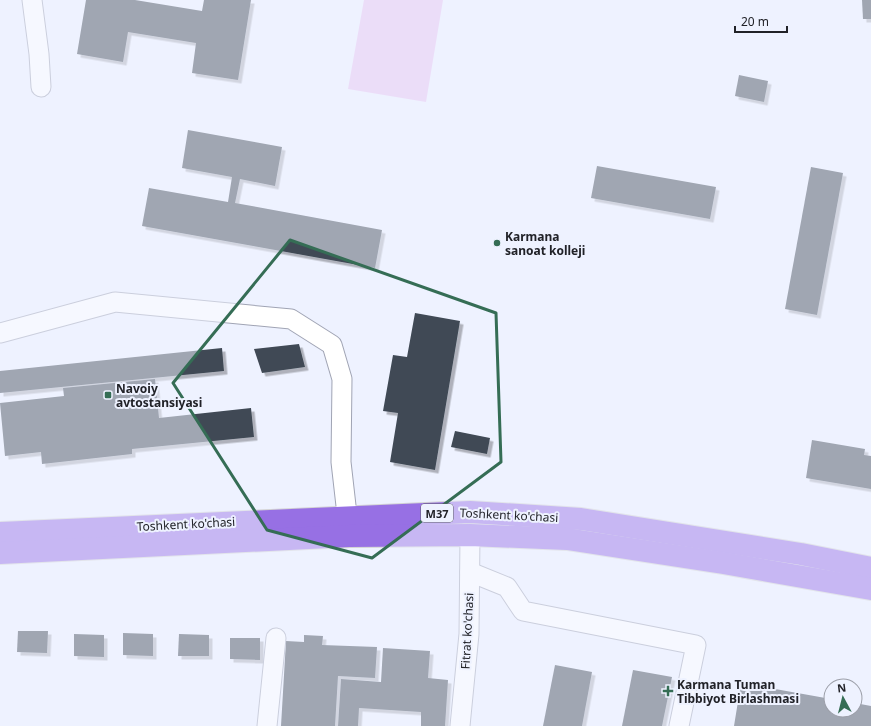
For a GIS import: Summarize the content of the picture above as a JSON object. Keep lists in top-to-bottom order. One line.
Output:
{"streets":{"highway":["M37","Toshkent ko'chasi"],"street":["Fitrat ko'chasi"]},"crossings":[["Toshkent ko'chasi","Fitrat ko'chasi"]],"places":{"other":["Karmana sanoat kolleji"],"transit":["Navoiy avtostansiyasi"],"health":["Karmana Tuman Tibbiyot Birlashmasi"]},"scale_bar":"20 m","north":"top"}
